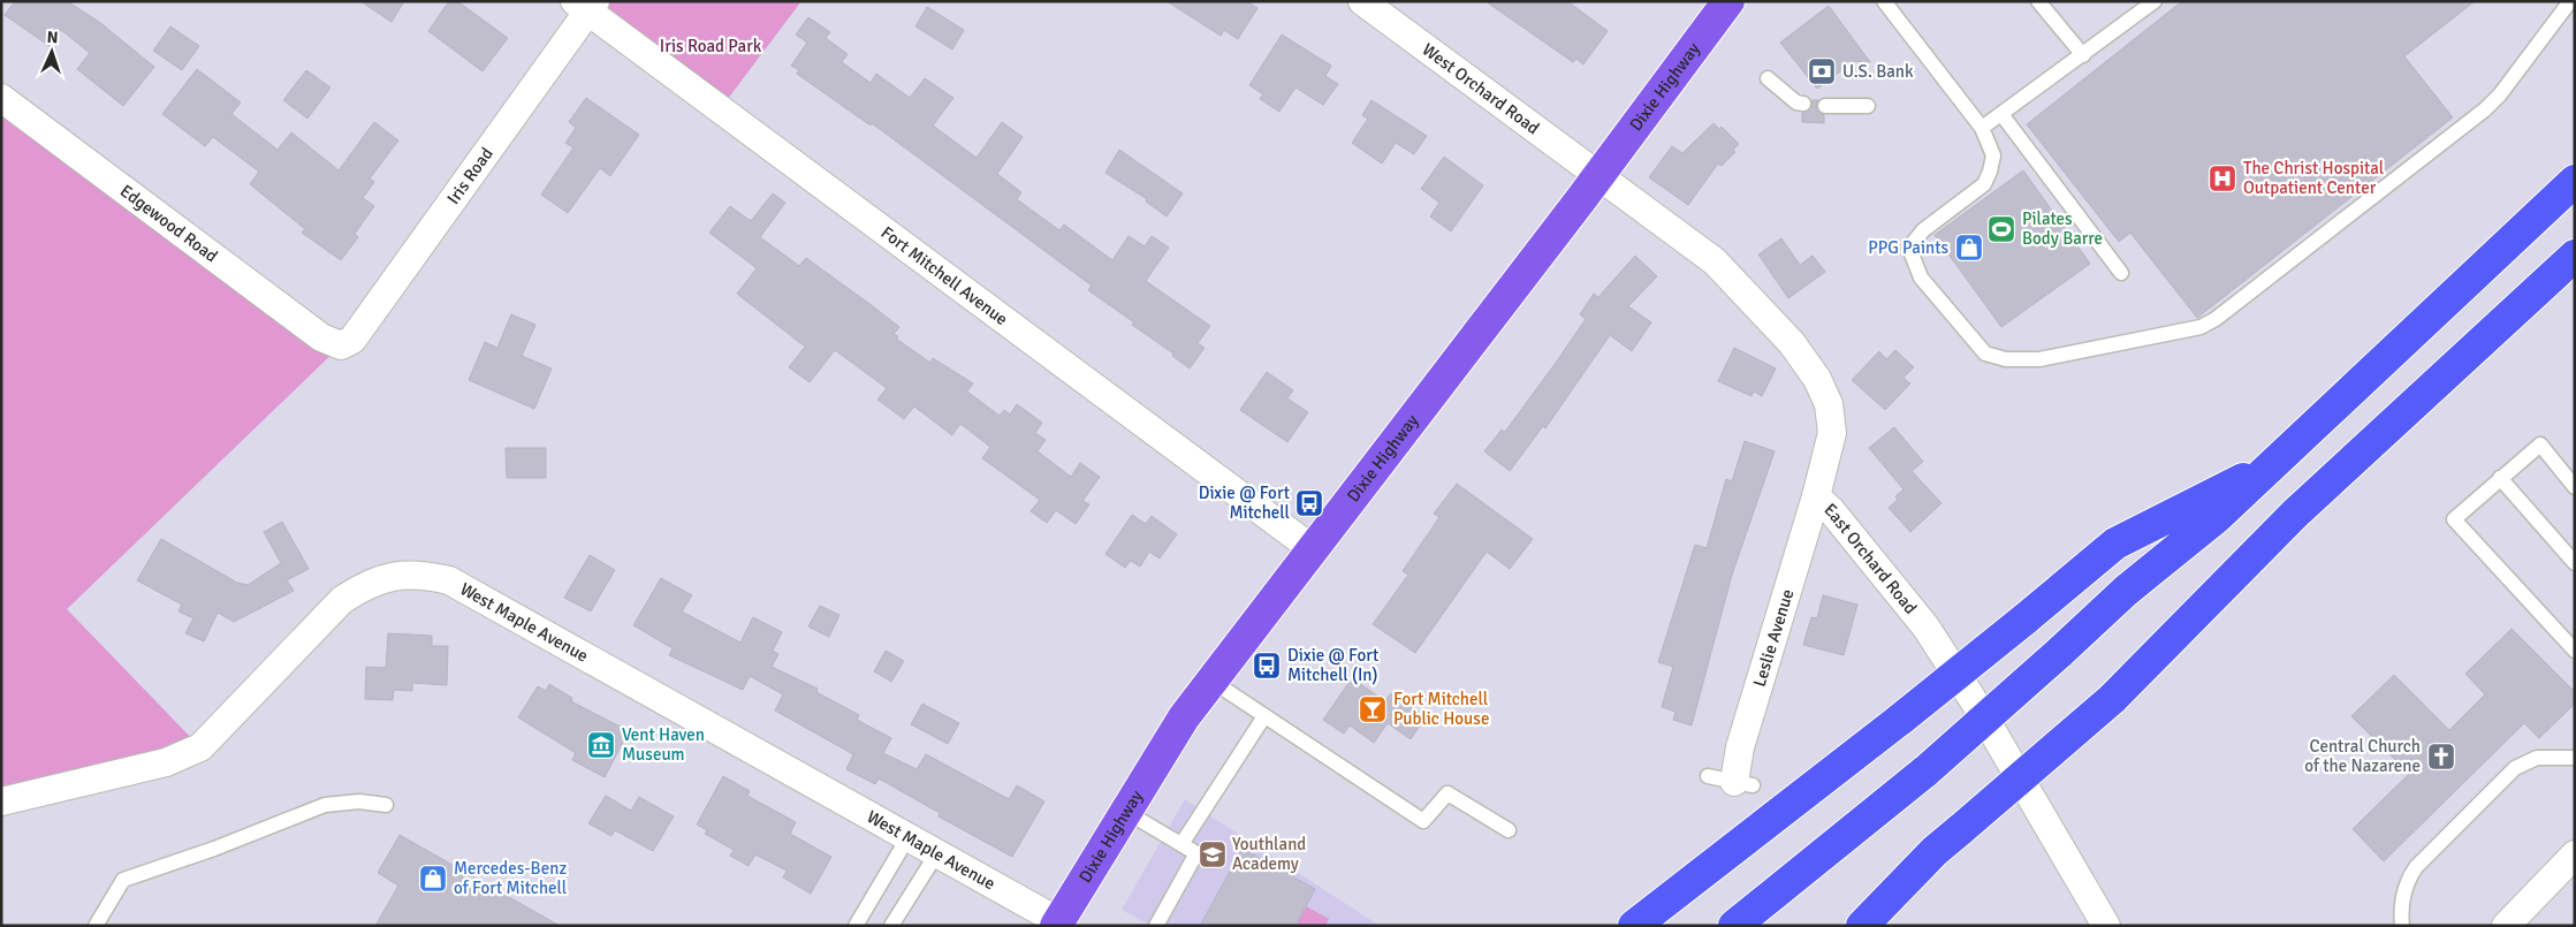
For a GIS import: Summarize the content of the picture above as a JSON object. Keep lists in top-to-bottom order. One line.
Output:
{"streets":{"main road":["Dixie Highway"],"street":["West Orchard Road","Iris Road","Edgewood Road","Fort Mitchell Avenue","East Orchard Road","West Maple Avenue","Leslie Avenue"]},"crossings":[["Dixie Highway","West Orchard Road"],["Dixie Highway","Fort Mitchell Avenue"],["Dixie Highway","East Orchard Road"],["Dixie Highway","West Maple Avenue"],["West Orchard Road","East Orchard Road"],["Iris Road","Edgewood Road"],["Iris Road","Fort Mitchell Avenue"],["East Orchard Road","Leslie Avenue"]],"parks":["Iris Road Park"],"places":{"bank":["U.S. Bank"],"hospital":["The Christ Hospital Outpatient Center"],"sports":["Pilates Body Barre"],"shop":["PPG Paints","Mercedes-Benz of Fort Mitchell"],"bus stop":["Dixie @ Fort Mitchell","Dixie @ Fort Mitchell (In)"],"bar":["Fort Mitchell Public House"],"museum":["Vent Haven Museum"],"church":["Central Church of the Nazarene"],"school or university":["Youthland Academy"]},"north":"top"}
